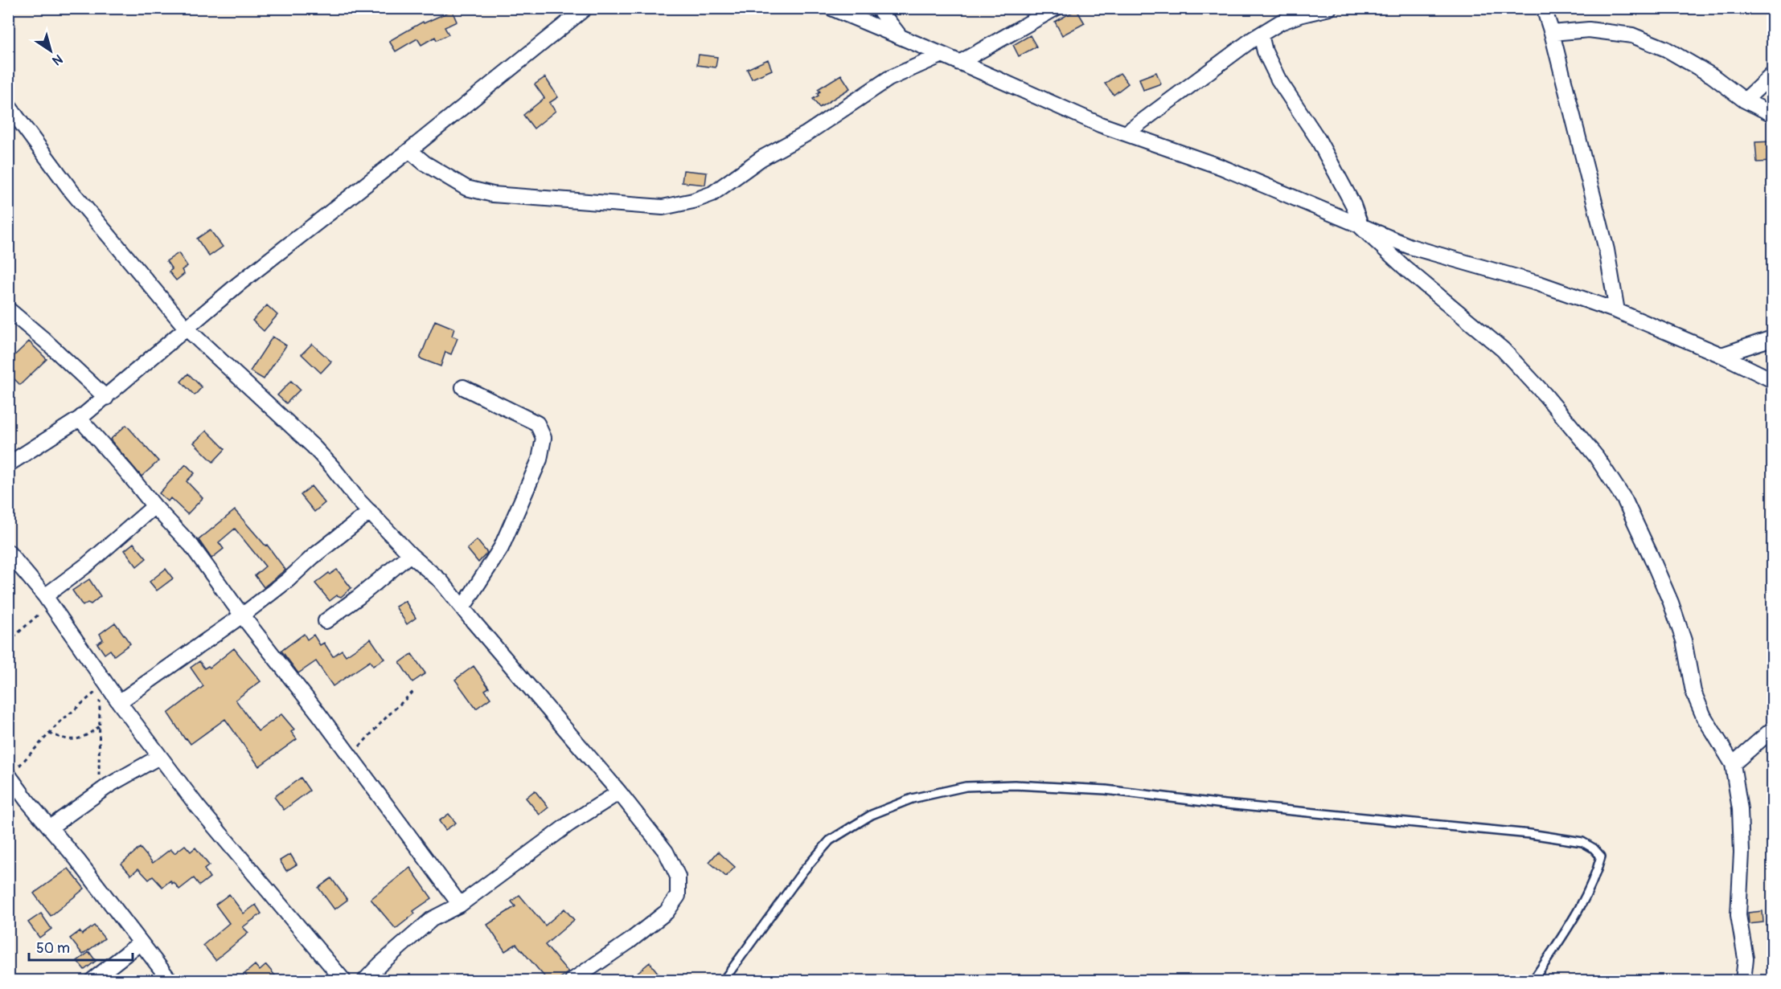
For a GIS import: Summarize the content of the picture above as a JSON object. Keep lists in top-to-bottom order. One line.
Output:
{"scale_bar":"50 m","north":"bottom right"}
